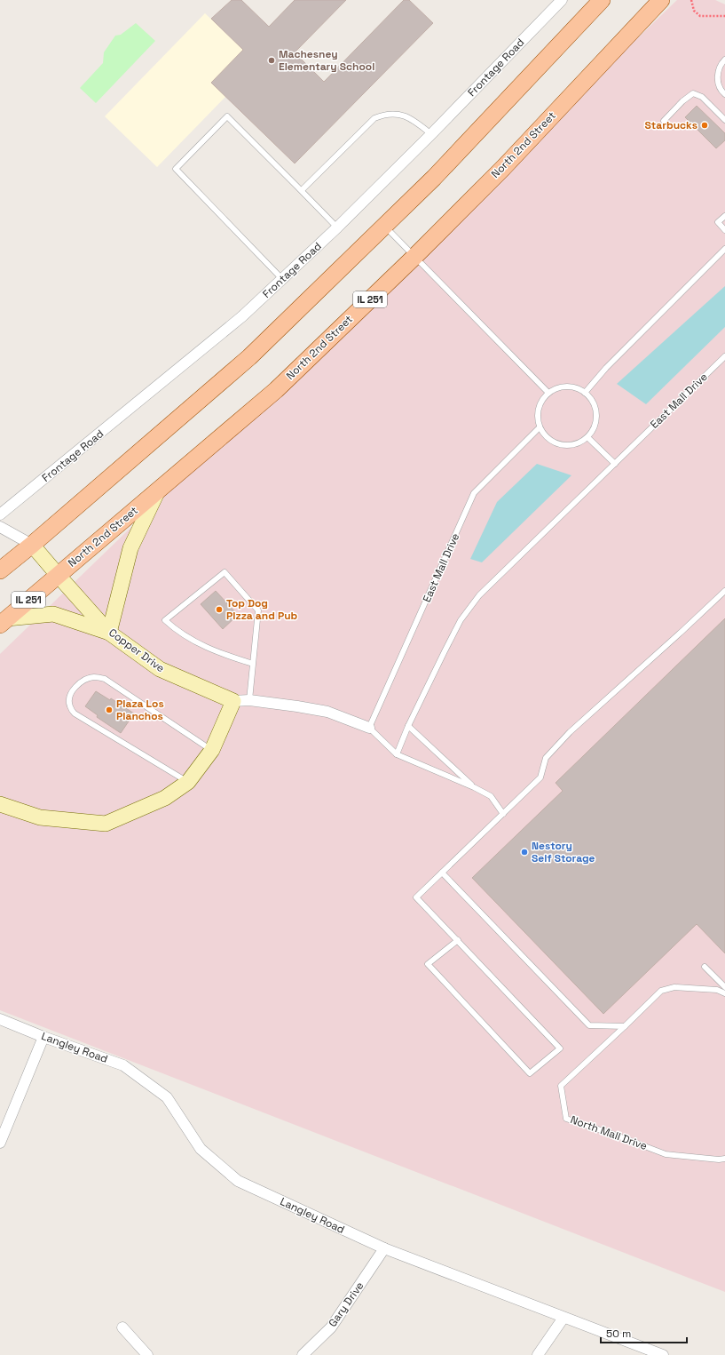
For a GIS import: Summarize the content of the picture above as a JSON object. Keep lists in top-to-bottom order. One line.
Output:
{"streets":{"main road":["North 2nd Street","IL 251"],"street":["Frontage Road","Copper Drive","Langley Road","Gary Drive"],"lane":["East Mall Drive","North Mall Drive"]},"crossings":[["North 2nd Street","Copper Drive"],["East Mall Drive","Copper Drive"],["Langley Road","Gary Drive"]],"places":["Machesney Elementary School","Starbucks","Top Dog Pizza and Pub","Plaza Los Planchos","Nestory Self Storage"],"scale_bar":"50 m"}
